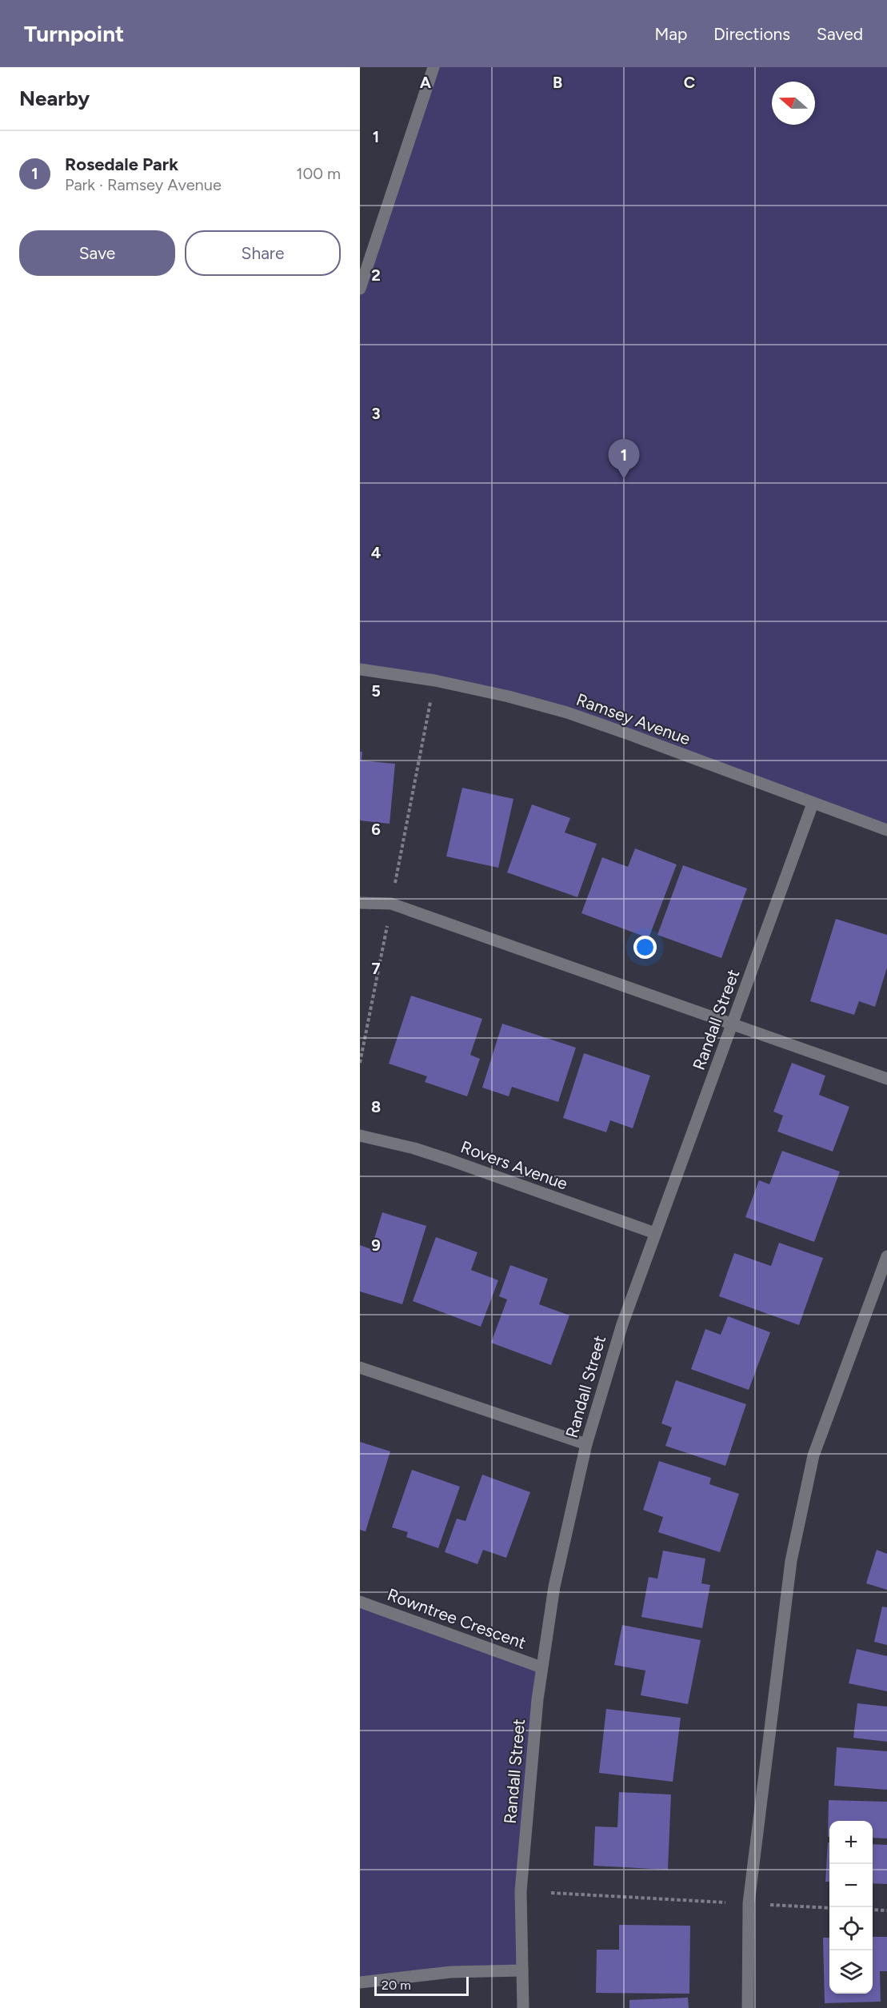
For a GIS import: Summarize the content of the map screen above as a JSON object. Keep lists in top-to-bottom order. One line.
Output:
{"streets":{"street":["Ramsey Avenue","Randall Street","Rovers Avenue","Rowntree Crescent"]},"crossings":[["Ramsey Avenue","Randall Street"],["Randall Street","Rovers Avenue"],["Randall Street","Rowntree Crescent"]],"scale_bar":"20 m","north":"left","page":{"header":"Turnpoint","nav":["Map","Directions","Saved"],"heading":"Nearby","list":[{"mark":"1","name":"Rosedale Park","note":"Park · Ramsey Avenue","value":"100 m"}],"buttons":["Save","Share"],"pins":"1","map_buttons":["+","−"],"scale":"20 m"},"grid":{"columns":["A","B","C"],"rows":["1","2","3","4","5","6","7","8","9"]}}
